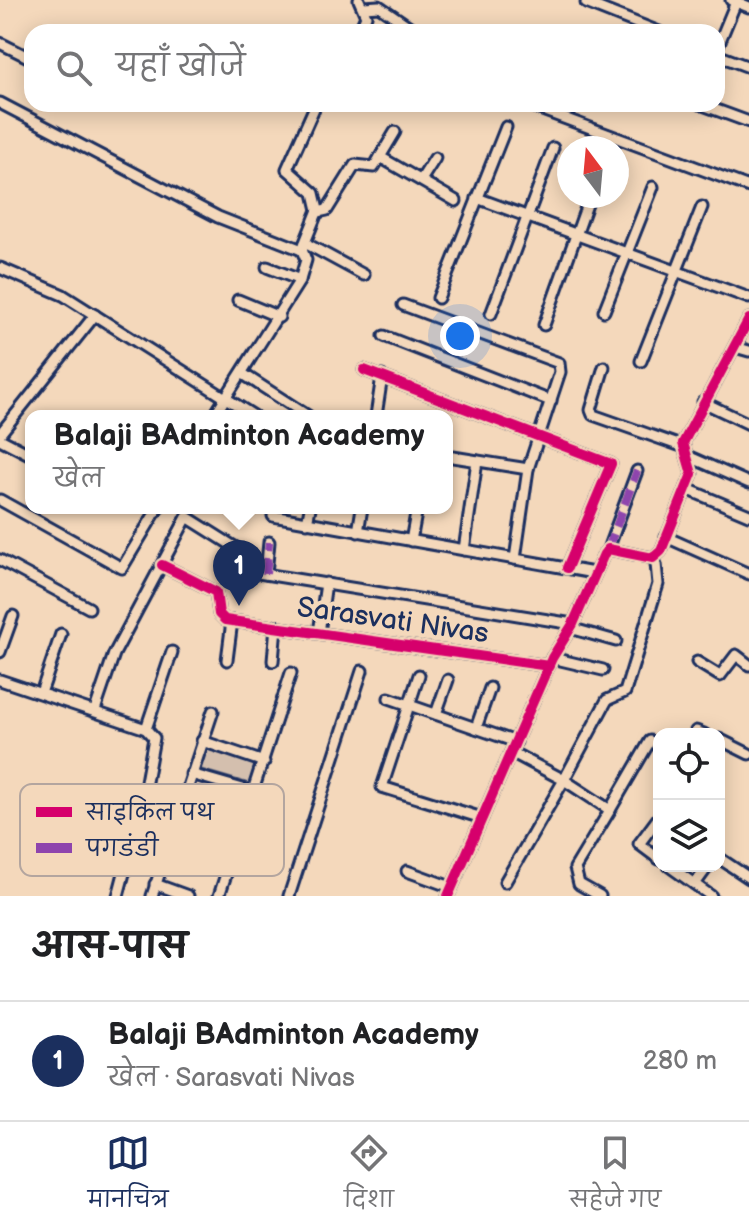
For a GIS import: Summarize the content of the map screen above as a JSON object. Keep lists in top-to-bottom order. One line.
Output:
{"streets":{"street":["Sarasvati Nivas"]},"legend":["साइकिल पथ","पगडंडी"],"north":"top","page":{"search":"यहाँ खोजें","popup":["Balaji BAdminton Academy","खेल"],"pins":"1","heading":"आस-पास","list":[{"mark":"1","name":"Balaji BAdminton Academy","note":"खेल · Sarasvati Nivas","value":"280 m"}],"nav":["मानचित्र","दिशा","सहेजे गए"]}}
